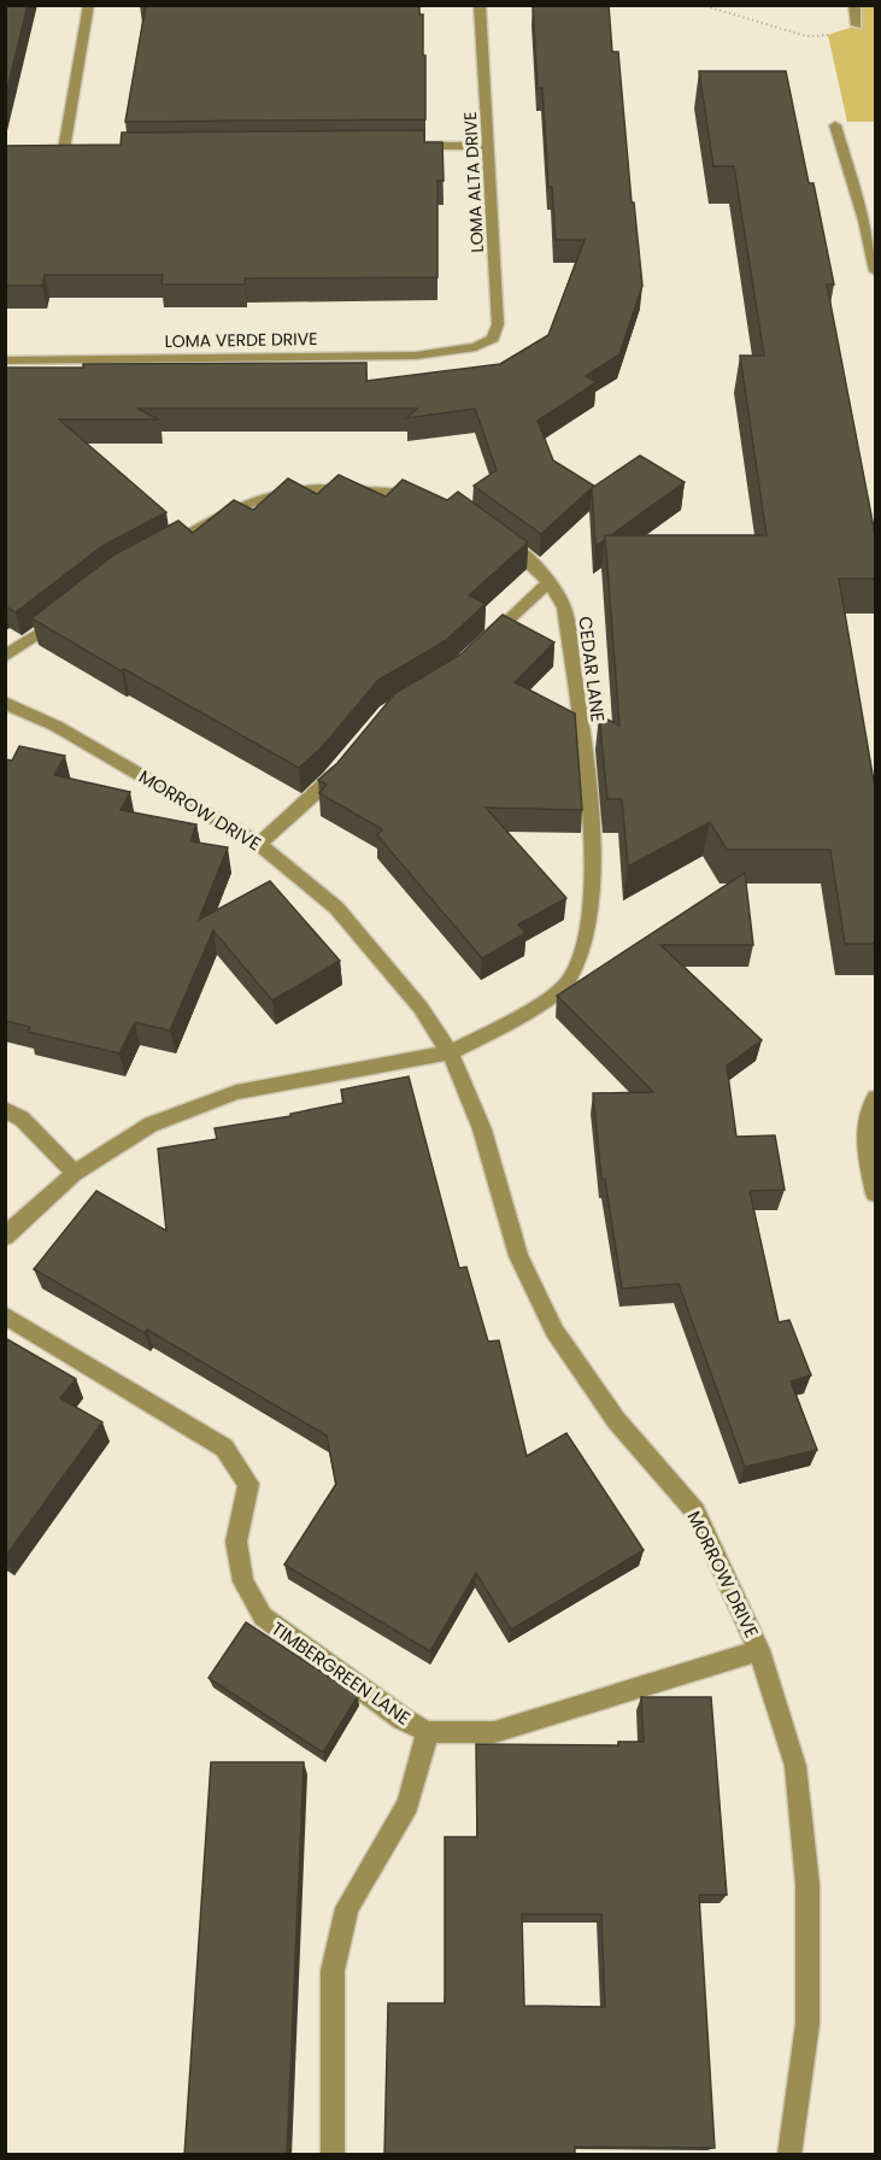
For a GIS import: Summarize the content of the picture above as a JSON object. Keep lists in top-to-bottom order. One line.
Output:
{"streets":{"street":["LOMA ALTA DRIVE","LOMA VERDE DRIVE","CEDAR LANE","MORROW DRIVE","TIMBERGREEN LANE"]},"crossings":[["LOMA ALTA DRIVE","LOMA VERDE DRIVE"],["CEDAR LANE","MORROW DRIVE"],["MORROW DRIVE","TIMBERGREEN LANE"]]}
